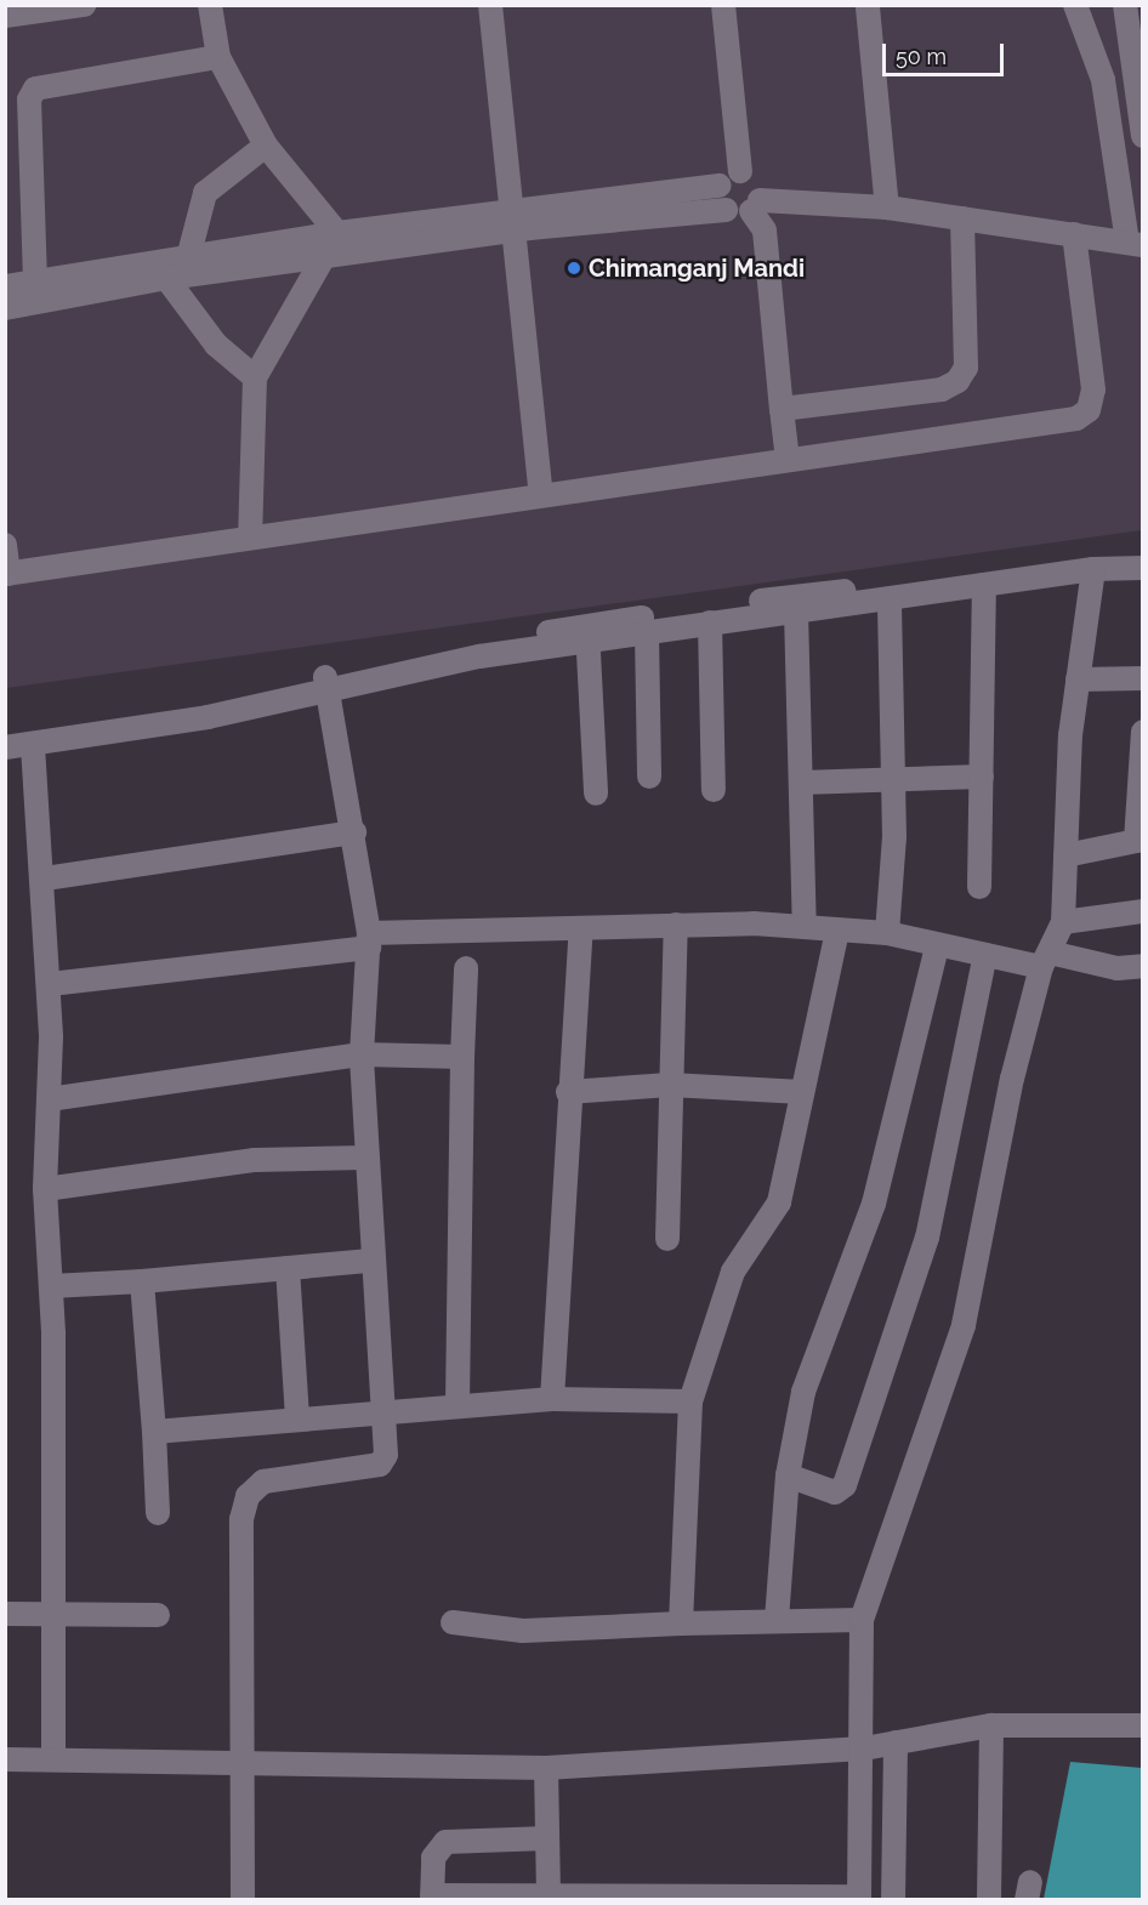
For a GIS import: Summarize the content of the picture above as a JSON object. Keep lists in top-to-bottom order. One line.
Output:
{"places":["Chimanganj Mandi"],"scale_bar":"50 m"}
